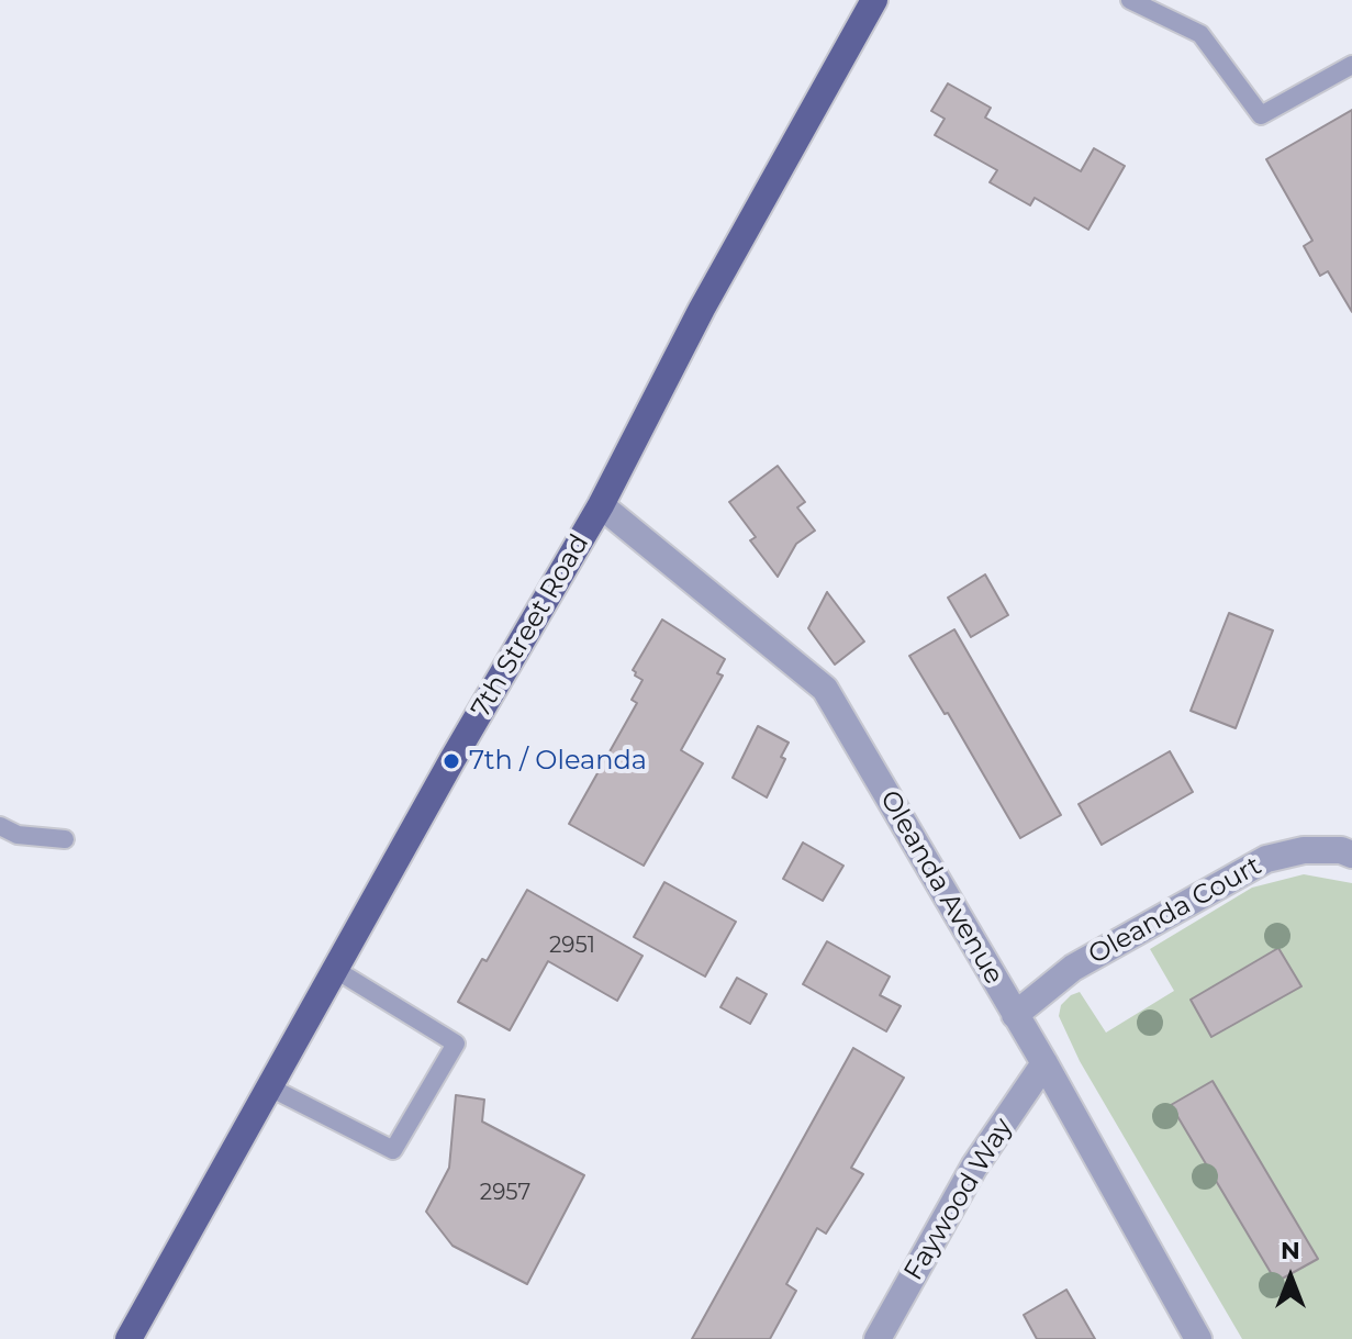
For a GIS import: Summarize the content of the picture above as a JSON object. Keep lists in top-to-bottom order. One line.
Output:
{"streets":{"main road":["7th Street Road"],"street":["Oleanda Avenue","Oleanda Court","Faywood Way"]},"crossings":[["7th Street Road","Oleanda Avenue"],["Oleanda Avenue","Oleanda Court"],["Oleanda Avenue","Faywood Way"]],"places":["7th / Oleanda"],"house_numbers":["2951","2957"],"north":"top"}
